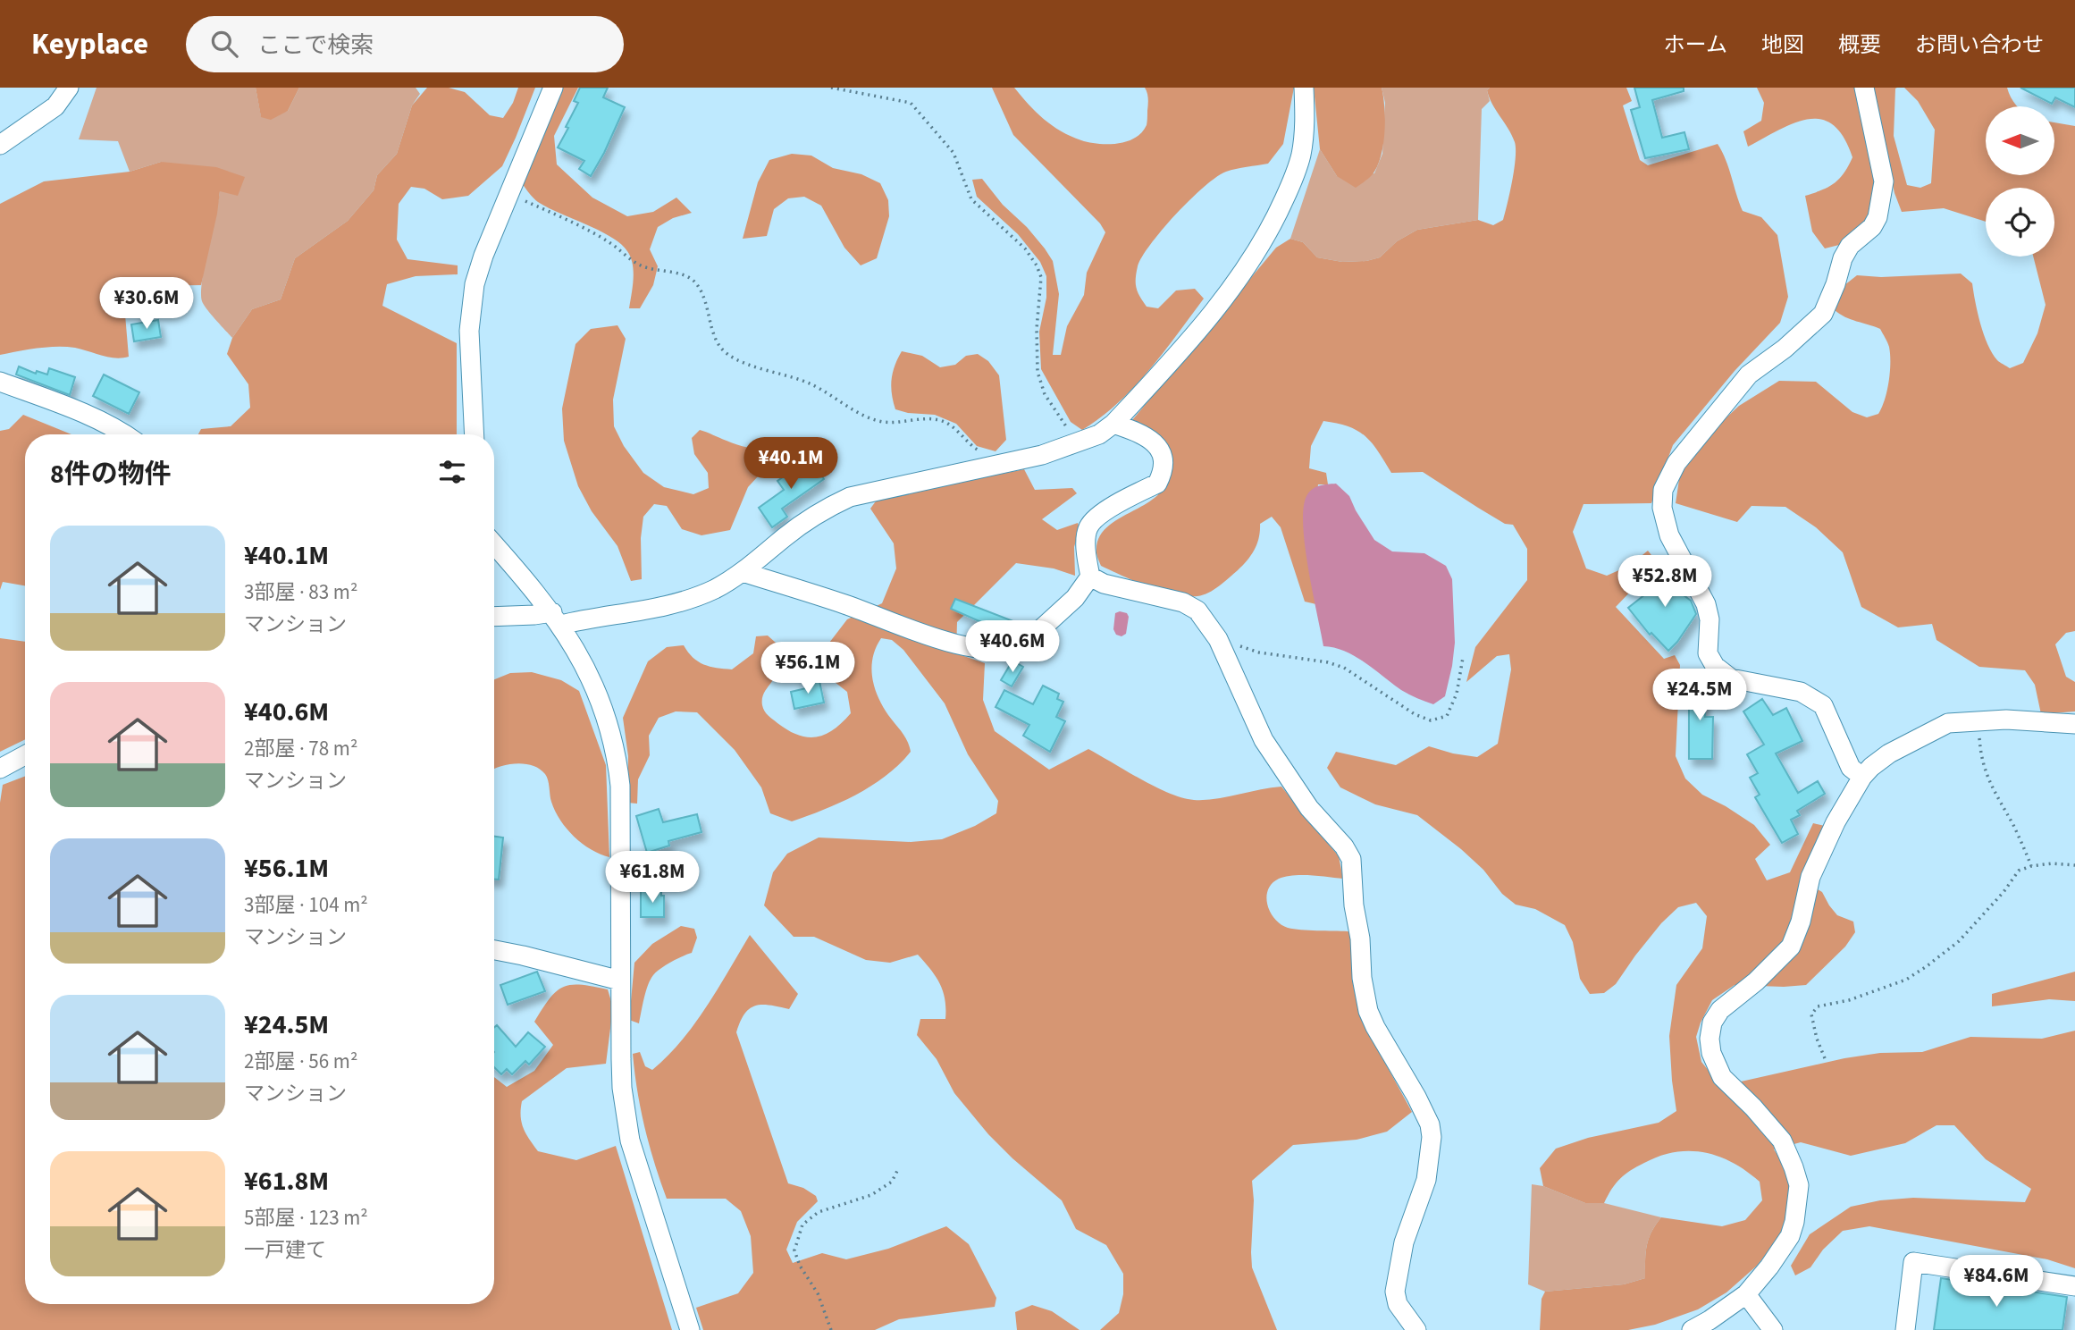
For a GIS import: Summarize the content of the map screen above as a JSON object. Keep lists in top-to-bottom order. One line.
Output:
{"north":"left","page":{"header":"Keyplace","search":"ここで検索","nav":["ホーム","地図","概要","お問い合わせ"],"price":["¥30.6M","¥40.1M","¥52.8M","¥40.6M","¥56.1M","¥24.5M","¥61.8M","¥84.6M"],"heading":"8件の物件","list":[{"name":"¥40.1M","note":"3部屋 · 83 m² · マンション"},{"name":"¥40.6M","note":"2部屋 · 78 m² · マンション"},{"name":"¥56.1M","note":"3部屋 · 104 m² · マンション"},{"name":"¥24.5M","note":"2部屋 · 56 m² · マンション"},{"name":"¥61.8M","note":"5部屋 · 123 m² · 一戸建て"}]}}
